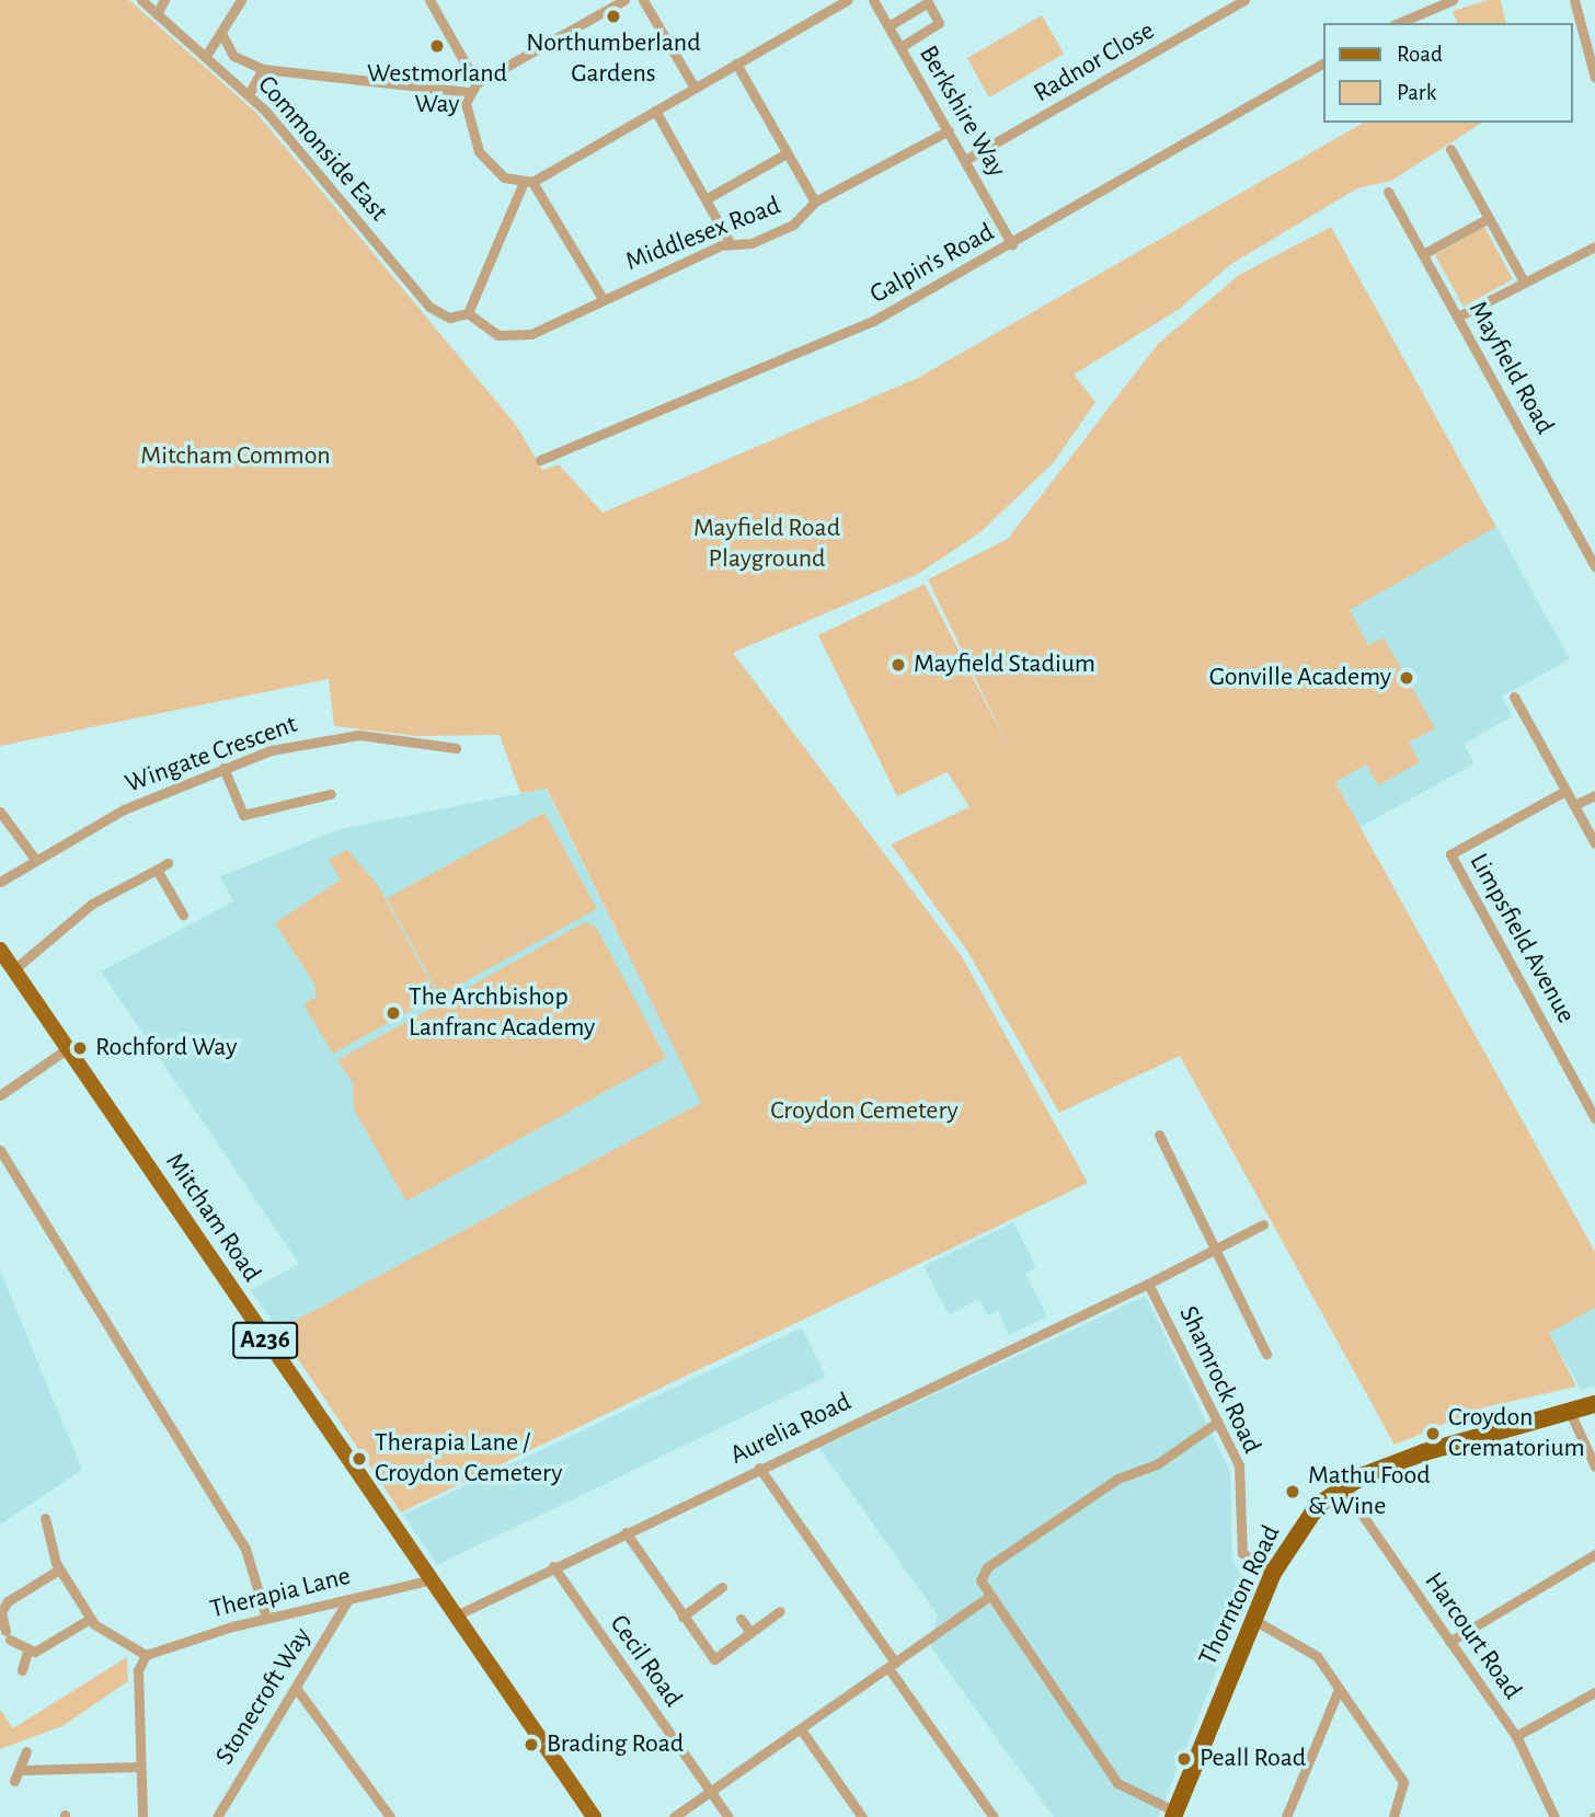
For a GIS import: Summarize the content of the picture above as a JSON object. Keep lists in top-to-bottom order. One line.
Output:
{"streets":{"highway":["Thornton Road"],"main road":["Mitcham Road","A236"],"street":["Radnor Close","Berkshire Way","Commonside East","Middlesex Road","Galpin's Road","Mayfield Road","Wingate Crescent","Limpsfield Avenue","Shamrock Road","Aurelia Road","Therapia Lane","Harcourt Road","Cecil Road","Stonecroft Way"]},"crossings":[["Radnor Close","Berkshire Way"],["Berkshire Way","Middlesex Road"],["Berkshire Way","Galpin's Road"],["Commonside East","Middlesex Road"],["Mitcham Road","Aurelia Road"],["Mitcham Road","Therapia Lane"],["Shamrock Road","Aurelia Road"],["Shamrock Road","Thornton Road"],["Aurelia Road","Cecil Road"],["Therapia Lane","Stonecroft Way"],["Thornton Road","Harcourt Road"]],"parks":["Mitcham Common","Mayfield Road Playground","Croydon Cemetery"],"places":["Northumberland Gardens","Westmorland Way","Mayfield Stadium","Gonville Academy","The Archbishop Lanfranc Academy","Rochford Way","Croydon Crematorium","Therapia Lane / Croydon Cemetery","Mathu Food & Wine","Brading Road","Peall Road"],"legend":["Road","Park"]}
